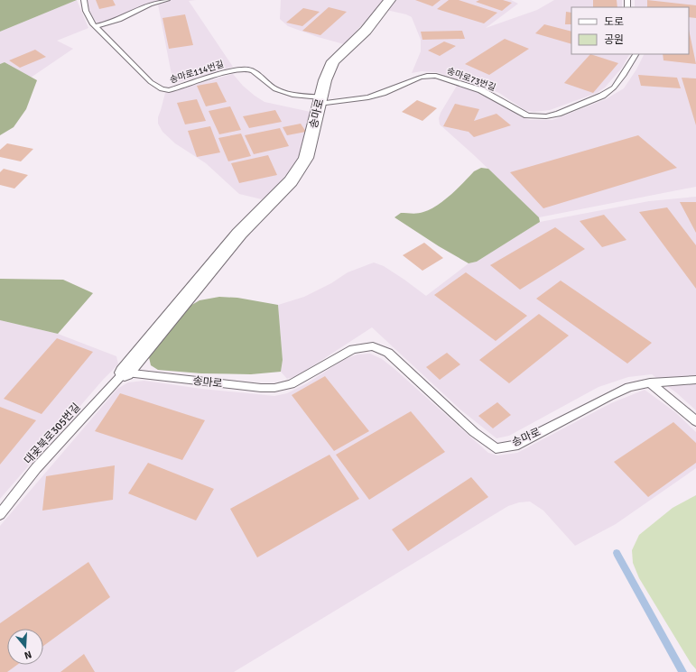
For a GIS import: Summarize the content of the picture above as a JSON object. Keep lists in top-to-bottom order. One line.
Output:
{"streets":{"street":["송마로"],"lane":["송마로114번길","송마로73번길","대곶북로305번길"]},"crossings":[["송마로114번길","송마로73번길"],["송마로114번길","송마로"],["송마로73번길","송마로"],["송마로","대곶북로305번길"]],"legend":["도로","공원"],"north":"bottom"}
